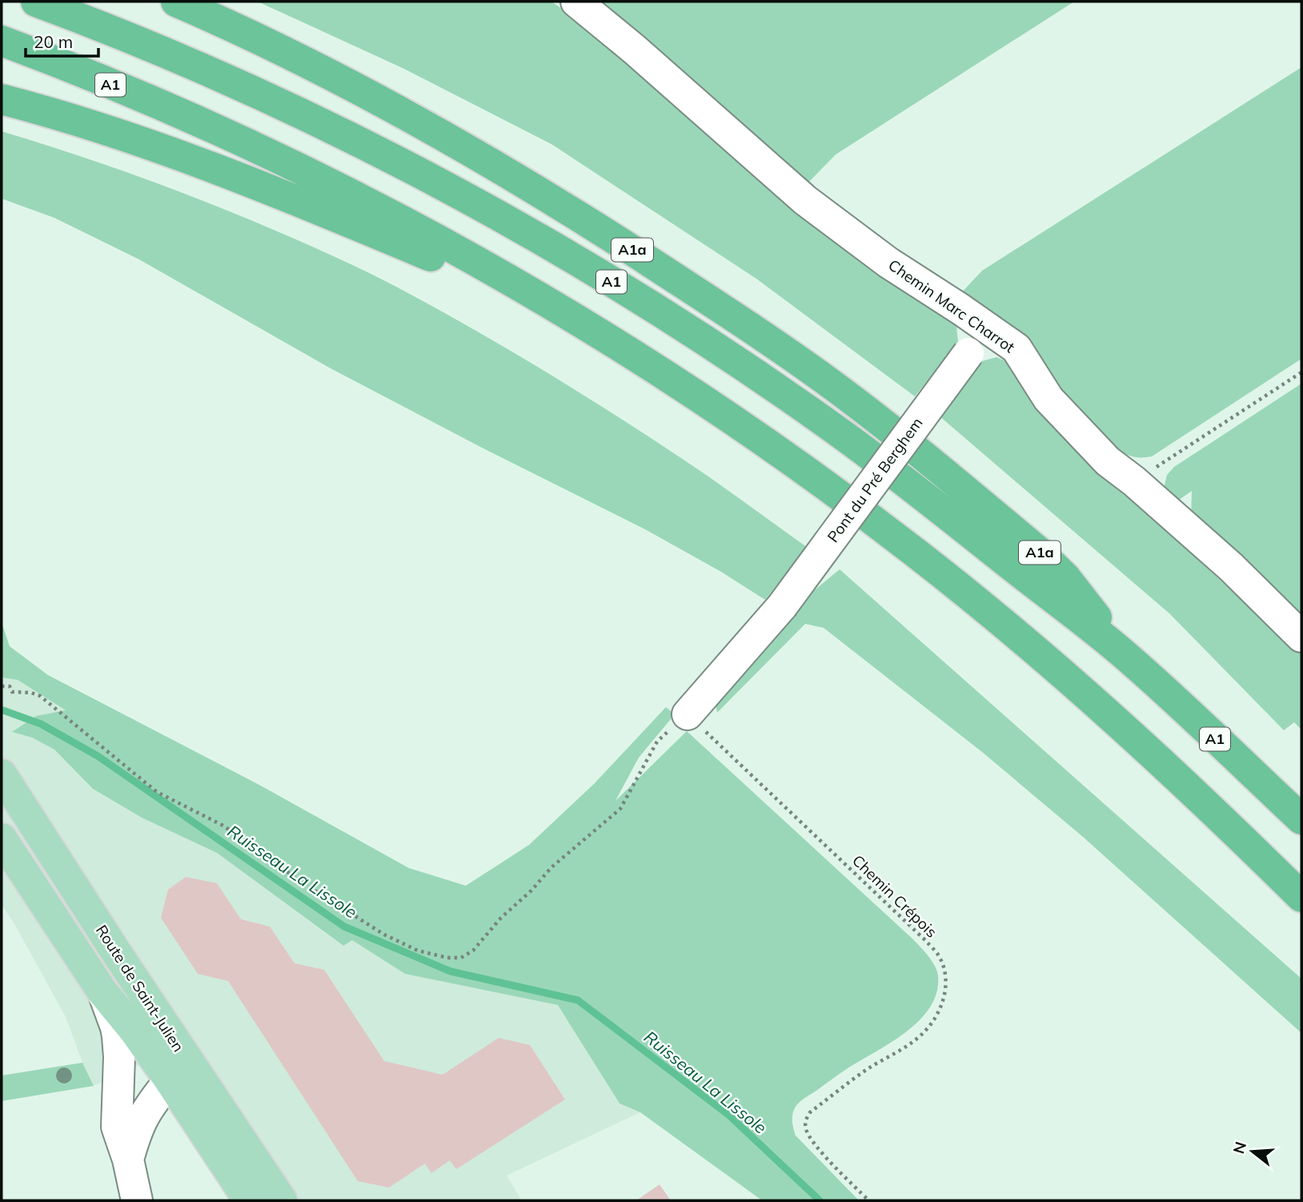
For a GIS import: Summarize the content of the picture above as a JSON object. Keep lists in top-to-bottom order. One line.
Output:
{"streets":{"highway":["A1","A1a"],"main road":["Route de Saint-Julien"],"street":["Chemin Marc Charrot","Pont du Pré Berghem"],"path":["Chemin Crépois"]},"crossings":[["A1","A1a"],["Chemin Marc Charrot","Pont du Pré Berghem"],["Pont du Pré Berghem","Chemin Crépois"]],"water":["Ruisseau La Lissole"],"scale_bar":"20 m","north":"left"}
